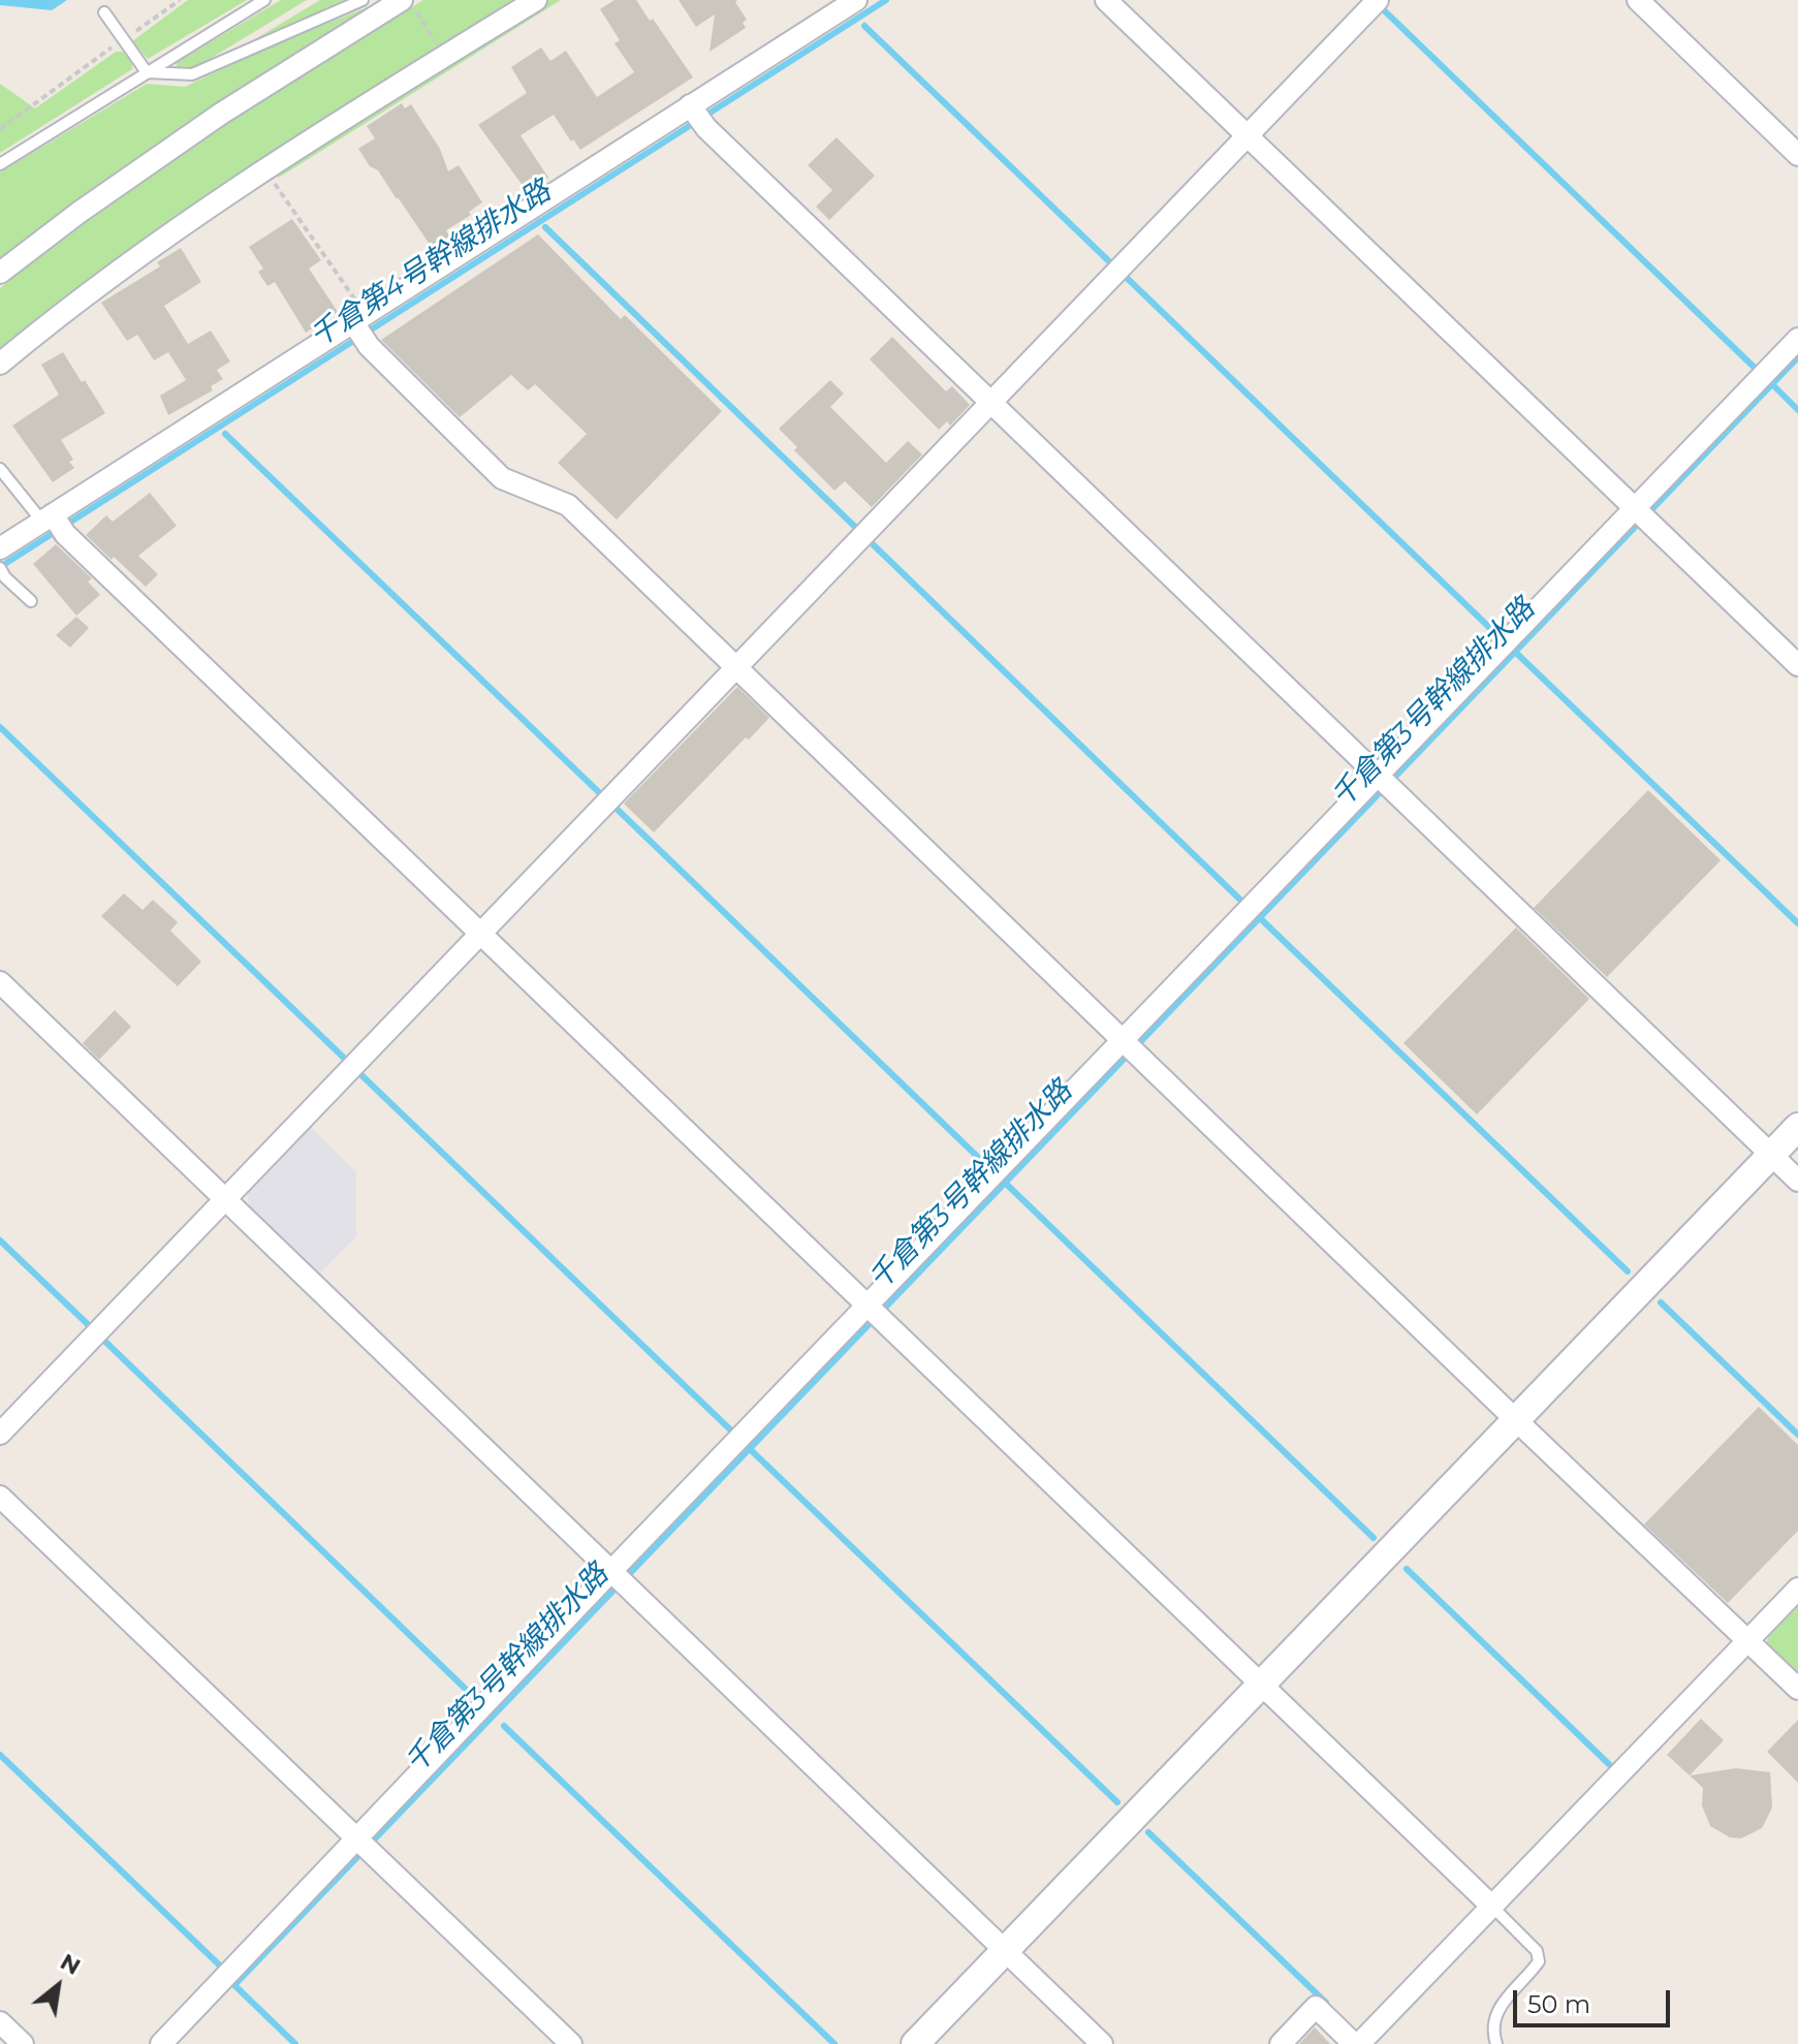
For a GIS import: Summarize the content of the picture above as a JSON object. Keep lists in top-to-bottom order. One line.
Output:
{"water":["千倉第4号幹線排水路","千倉第3号幹線排水路"],"scale_bar":"50 m","north":"top right"}
